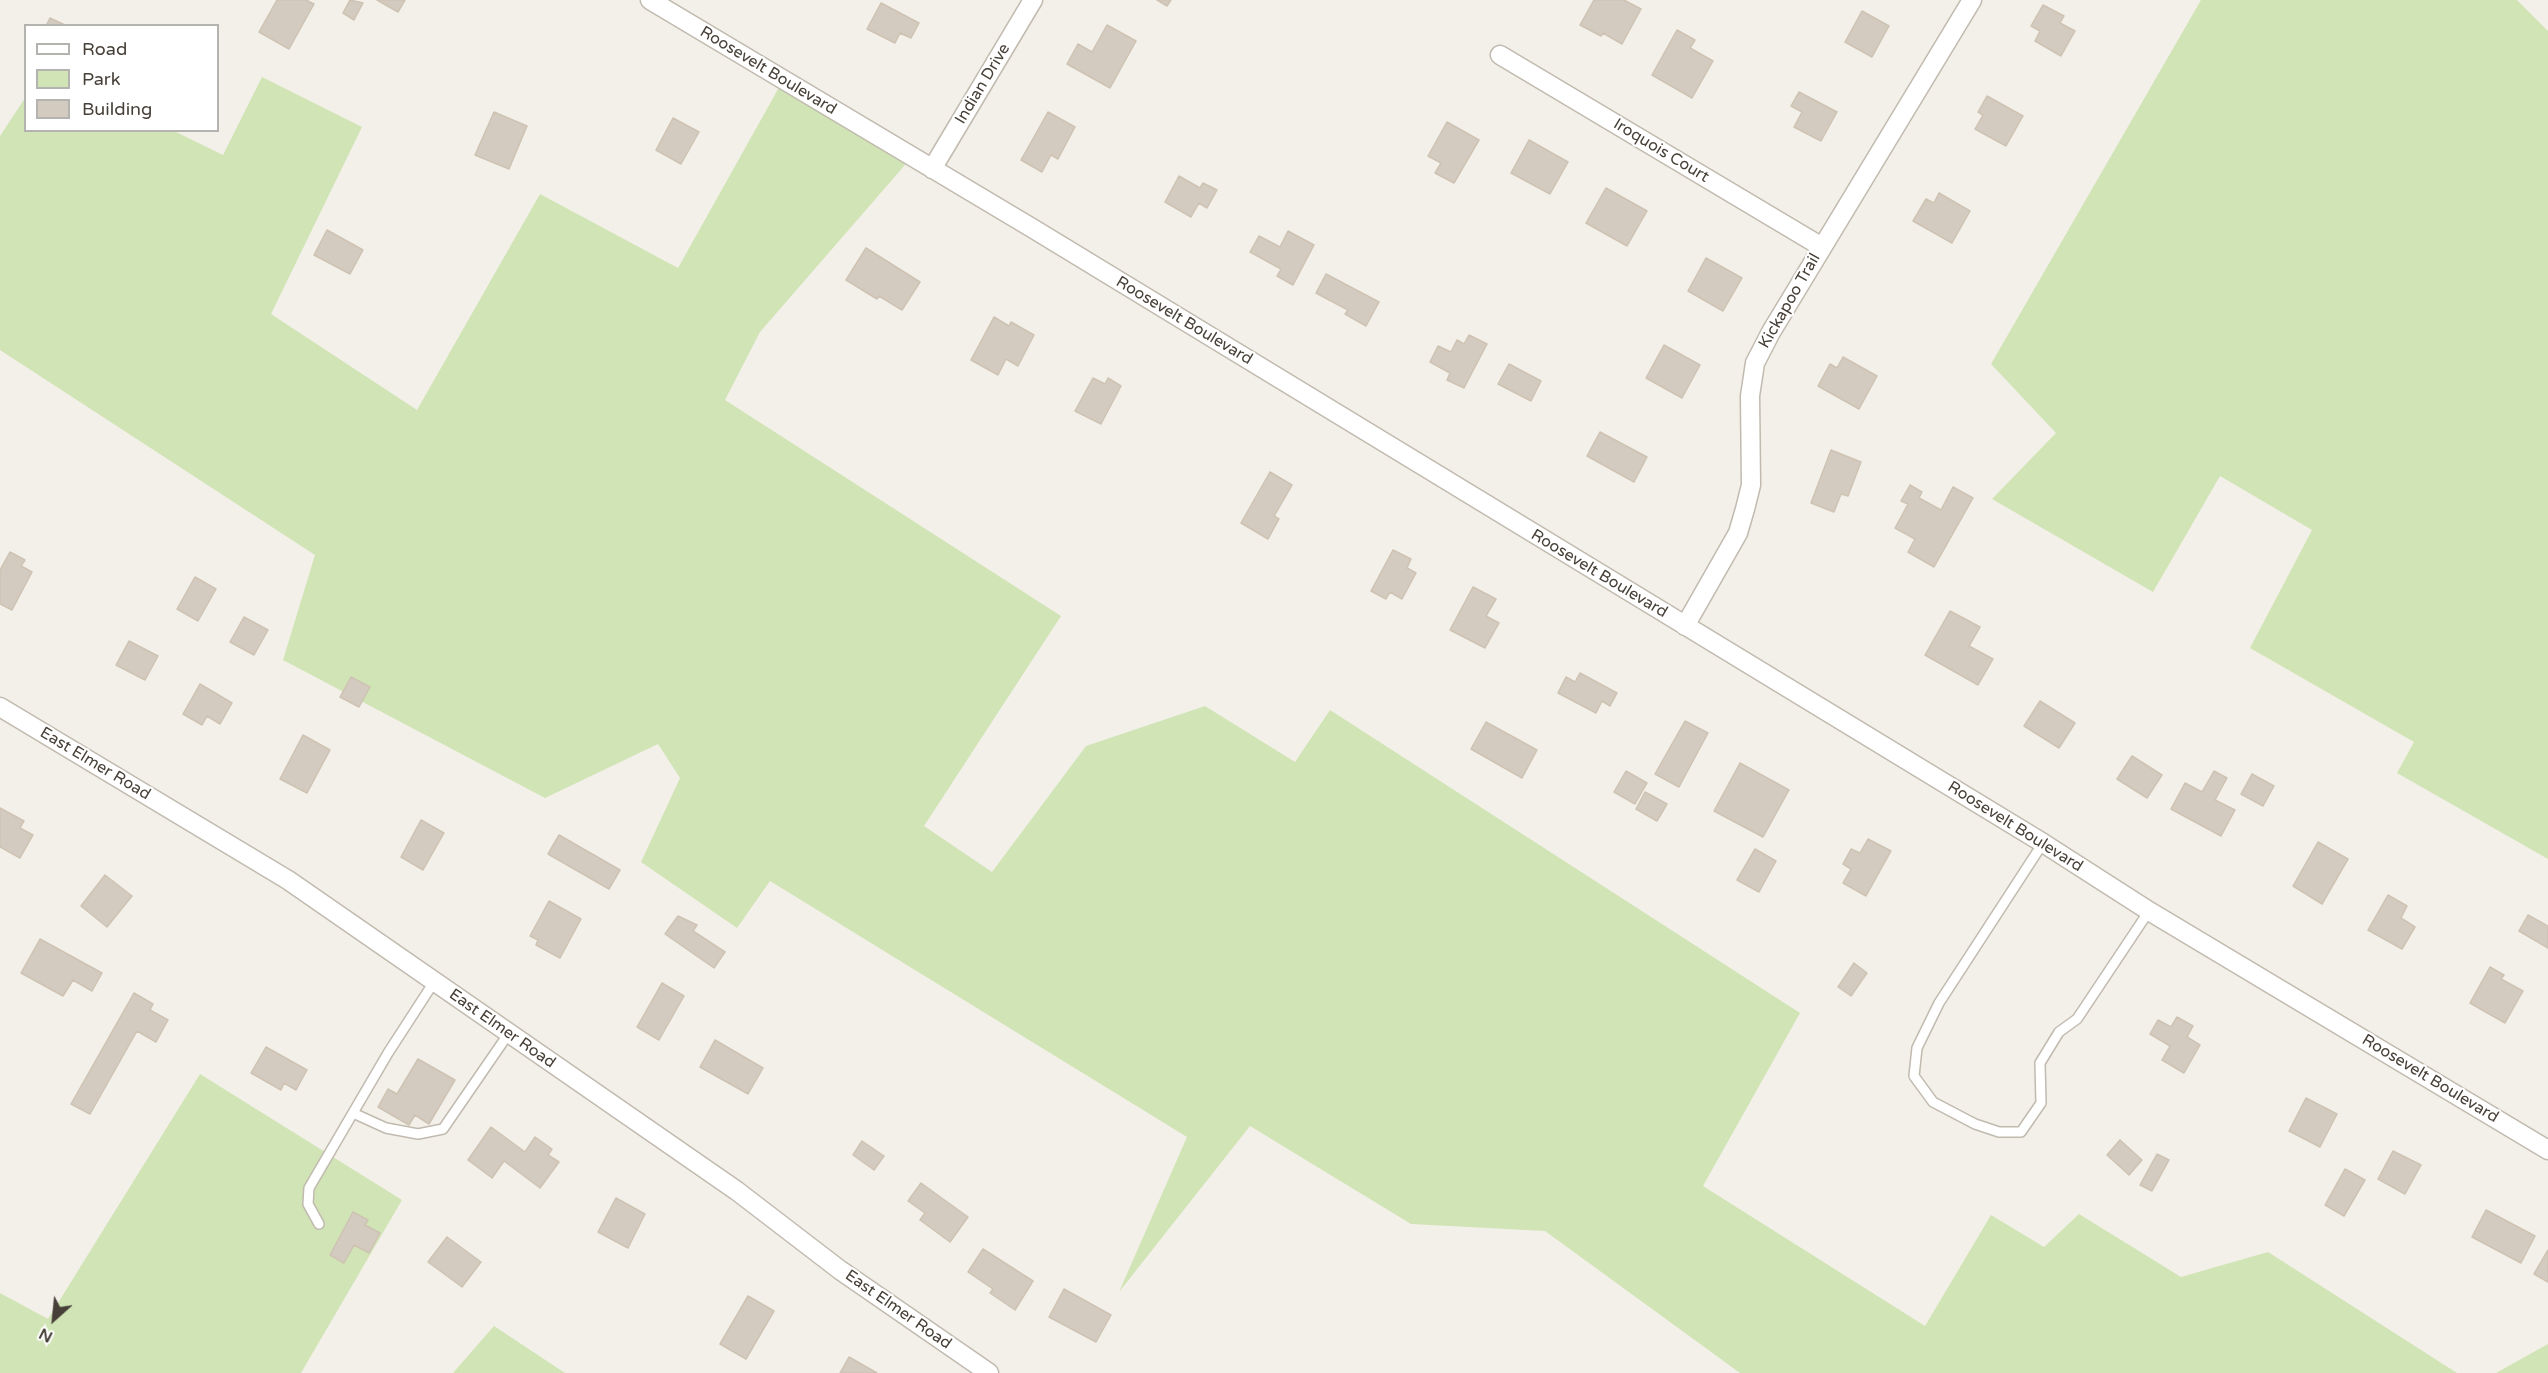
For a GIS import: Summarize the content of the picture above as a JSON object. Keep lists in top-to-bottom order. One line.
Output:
{"streets":{"street":["Roosevelt Boulevard","Indian Drive","Iroquois Court","Kickapoo Trail","East Elmer Road"]},"crossings":[["Roosevelt Boulevard","Indian Drive"],["Roosevelt Boulevard","Kickapoo Trail"],["Iroquois Court","Kickapoo Trail"]],"legend":["Road","Park","Building"],"north":"bottom left"}
